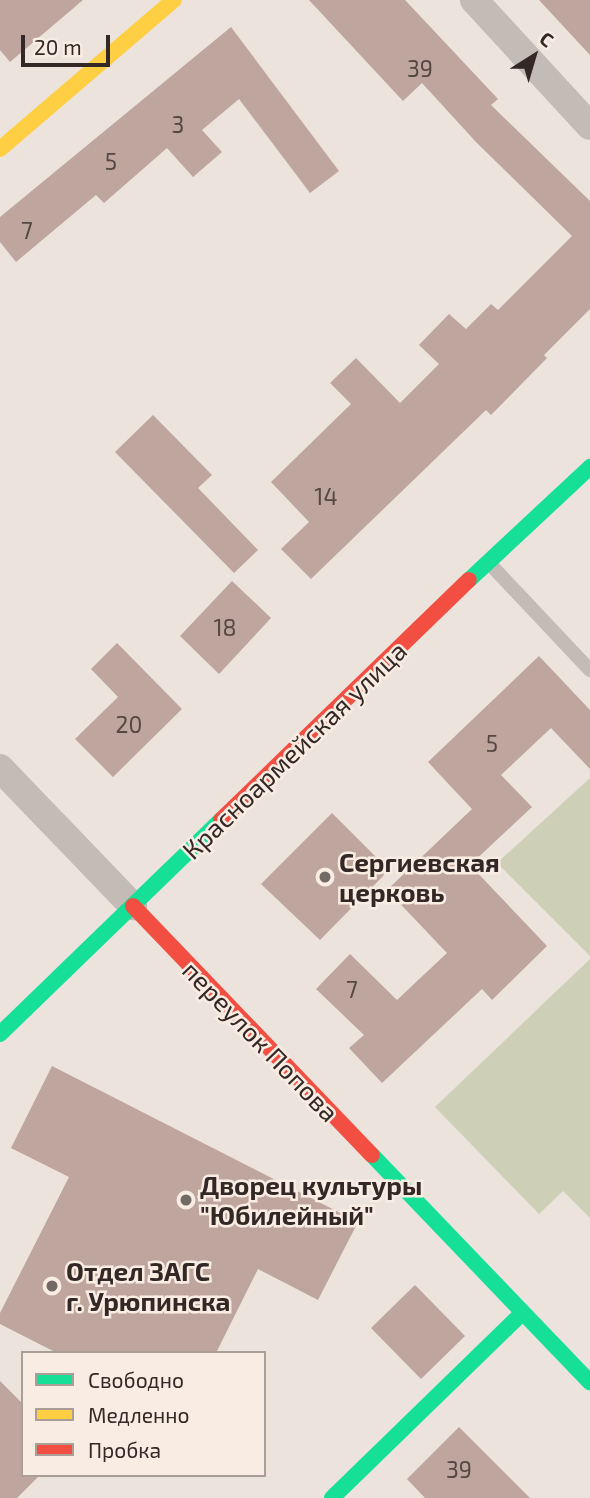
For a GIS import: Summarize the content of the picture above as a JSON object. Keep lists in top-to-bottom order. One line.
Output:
{"streets":{"main road":["Красноармейская улица","переулок Попова"]},"crossings":[["Красноармейская улица","переулок Попова"]],"places":["Сергиевская церковь","Дворец культуры \"Юбилейный\"","Отдел ЗАГС г. Урюпинска"],"house_numbers":["39","3","5","7","14","18","20","5","7","39"],"legend":["Свободно","Медленно","Пробка"],"scale_bar":"20 m","north":"top right"}
